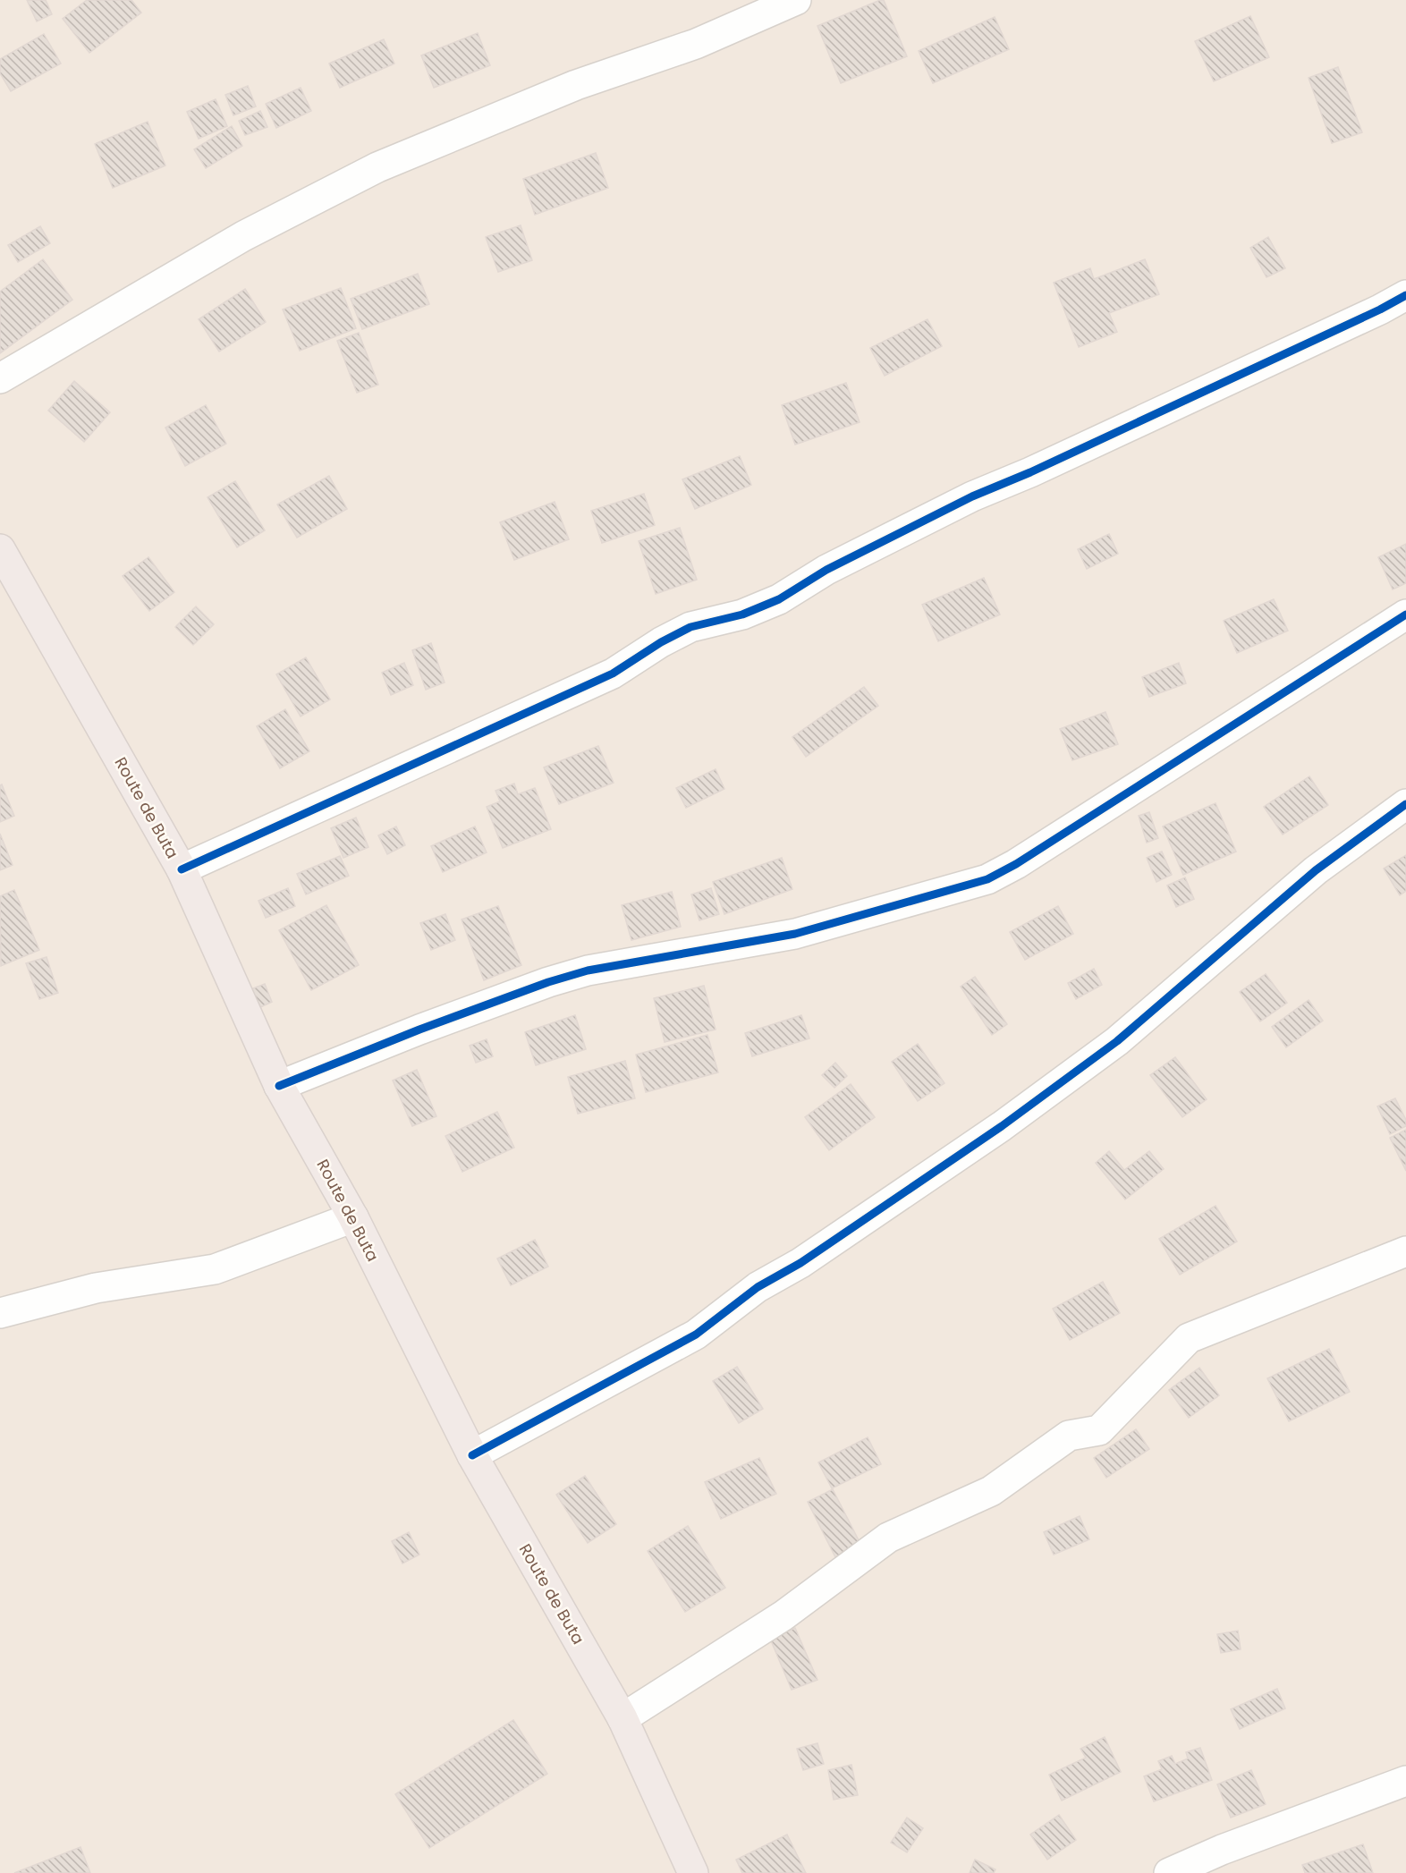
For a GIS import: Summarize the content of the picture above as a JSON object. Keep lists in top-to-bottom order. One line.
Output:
{"streets":{"highway":["Route de Buta"]}}
